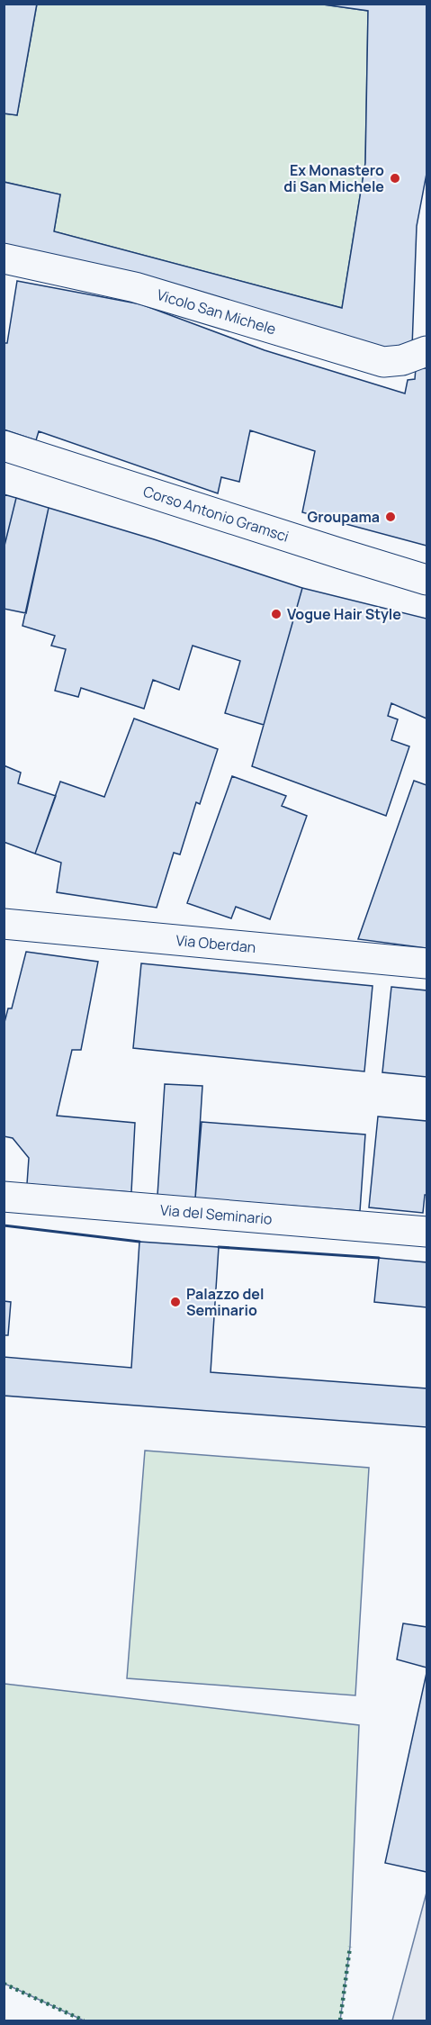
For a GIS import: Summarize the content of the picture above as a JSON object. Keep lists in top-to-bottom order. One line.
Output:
{"streets":{"street":["Vicolo San Michele","Corso Antonio Gramsci","Via Oberdan","Via del Seminario"]},"places":["Ex Monastero di San Michele","Groupama","Vogue Hair Style","Palazzo del Seminario"]}
